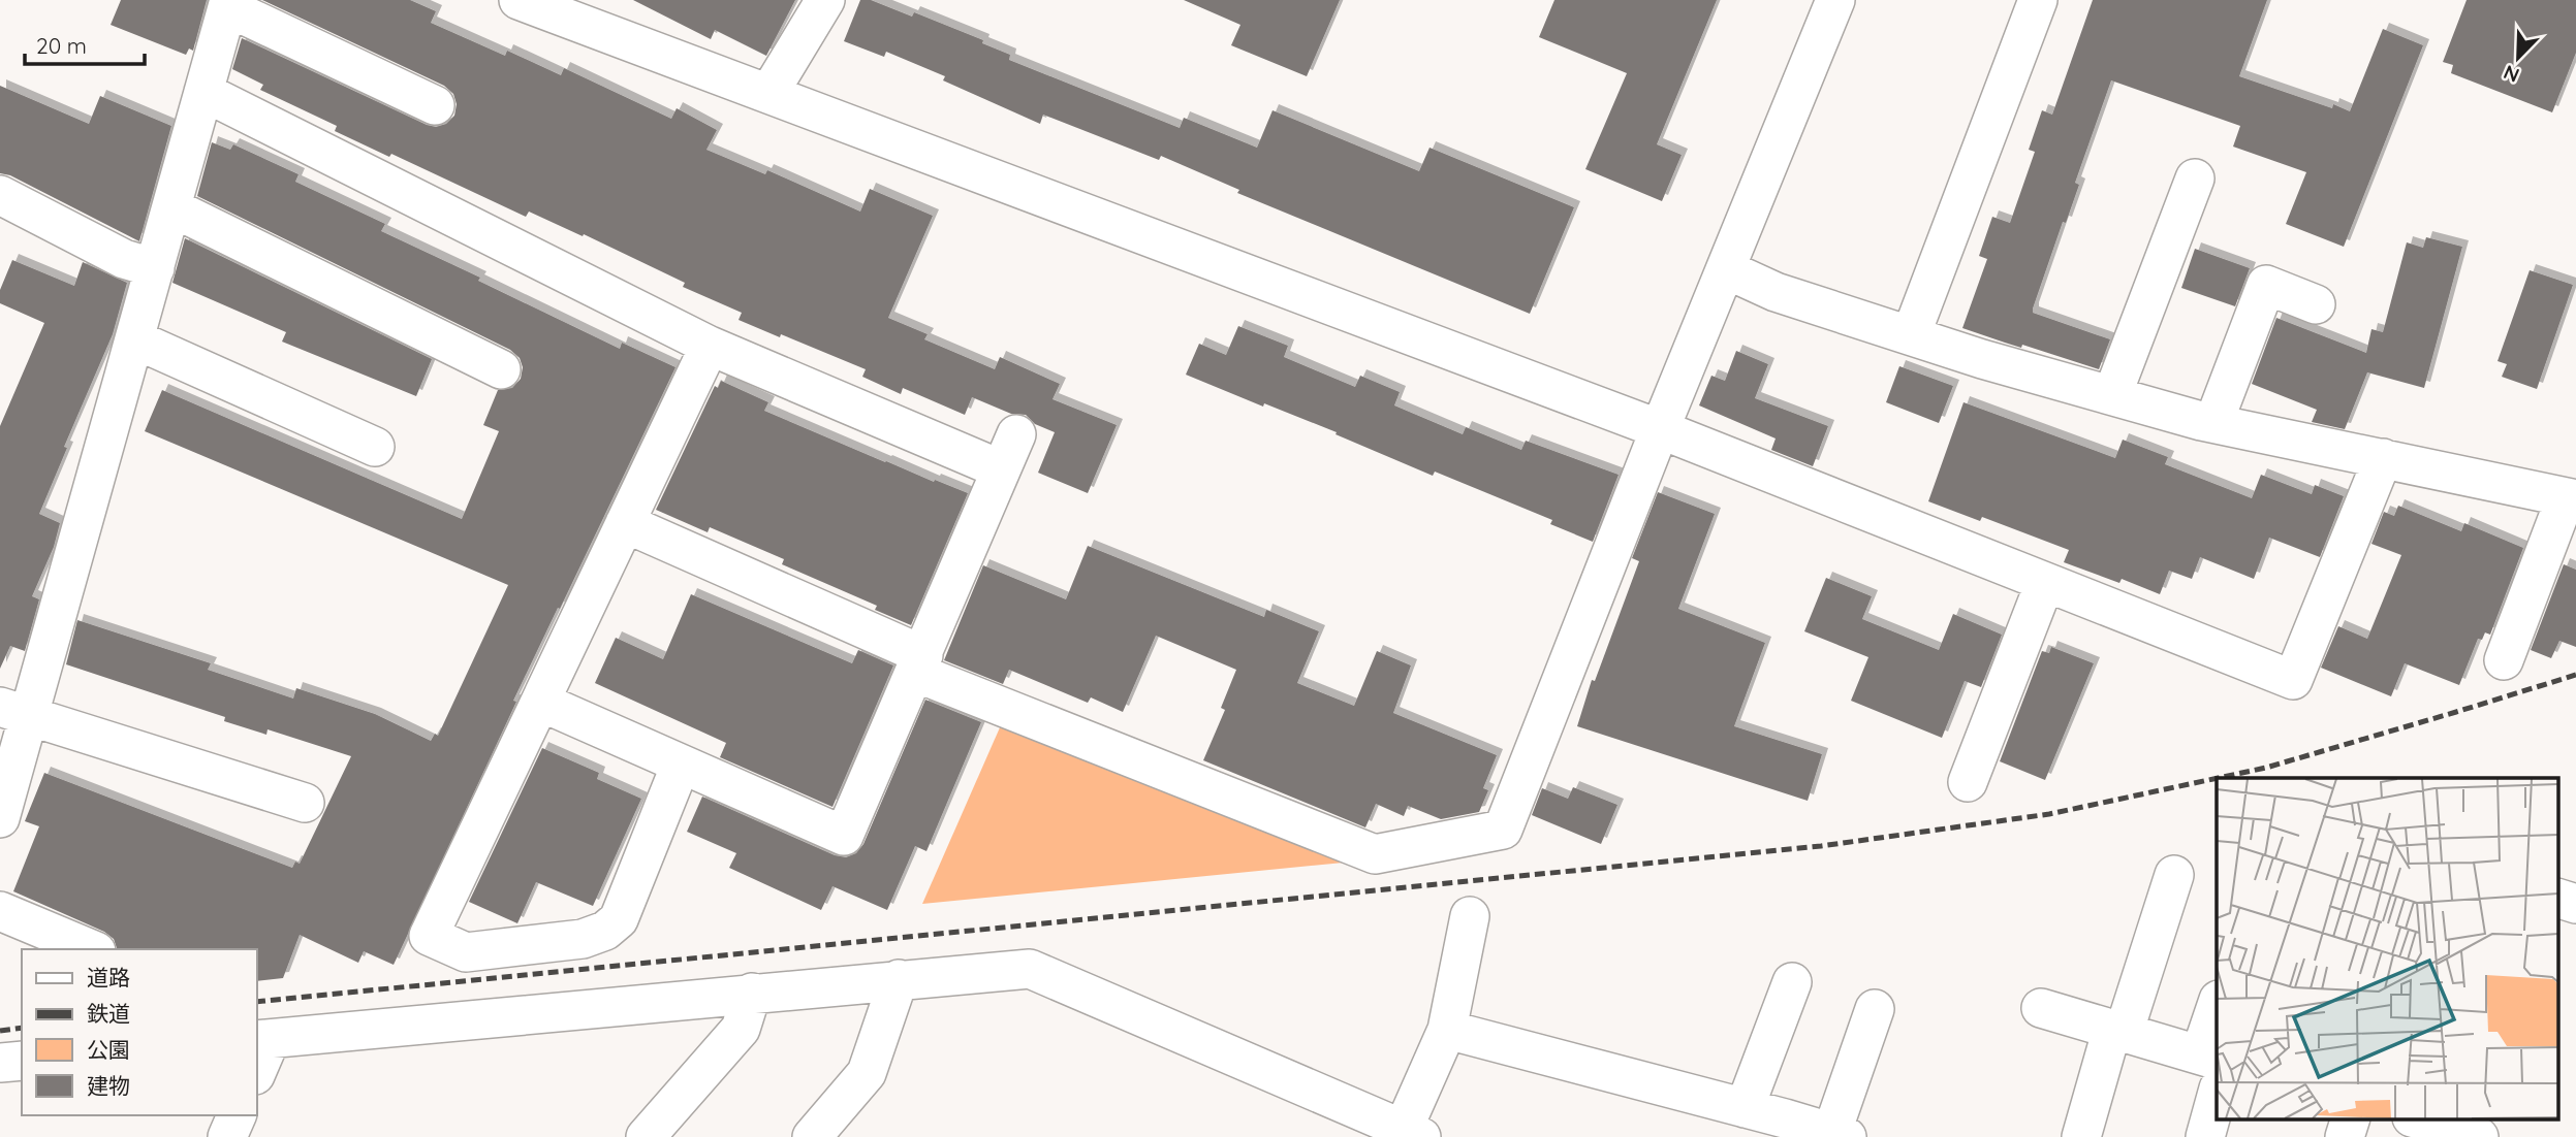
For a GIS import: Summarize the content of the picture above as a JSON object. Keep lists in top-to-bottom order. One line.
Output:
{"legend":["道路","鉄道","公園","建物"],"scale_bar":"20 m","north":"bottom left"}
